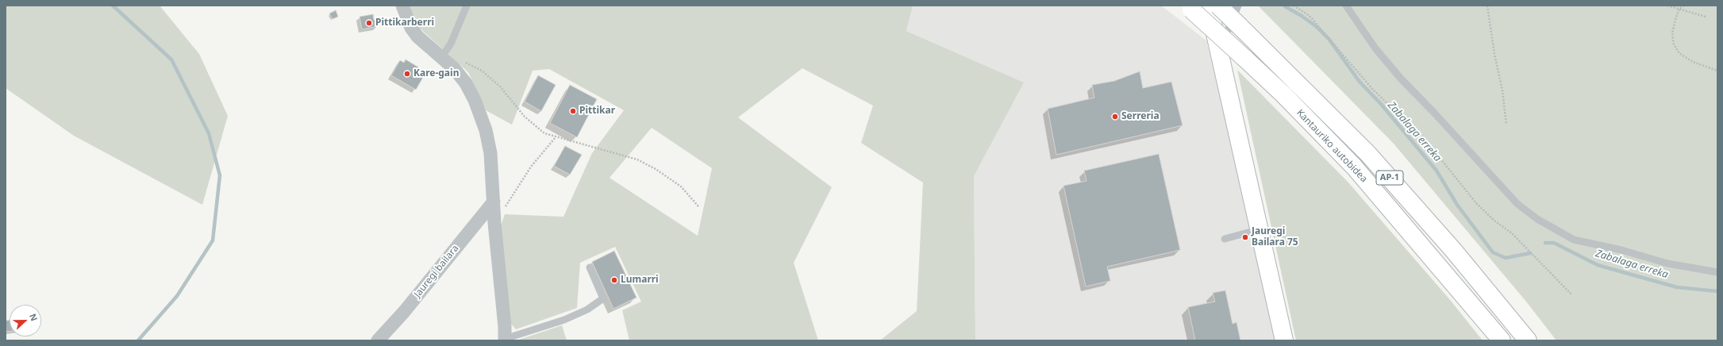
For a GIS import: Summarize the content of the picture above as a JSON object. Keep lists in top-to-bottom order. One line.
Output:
{"streets":{"main road":["Kantauriko autobidea","AP-1"],"street":["Jauregi bailara"]},"water":["Zabalaga erreka"],"places":["Pittikarberri","Kare-gain","Pittikar","Serreria","Jauregi Bailara 75","Lumarri"],"north":"right"}
